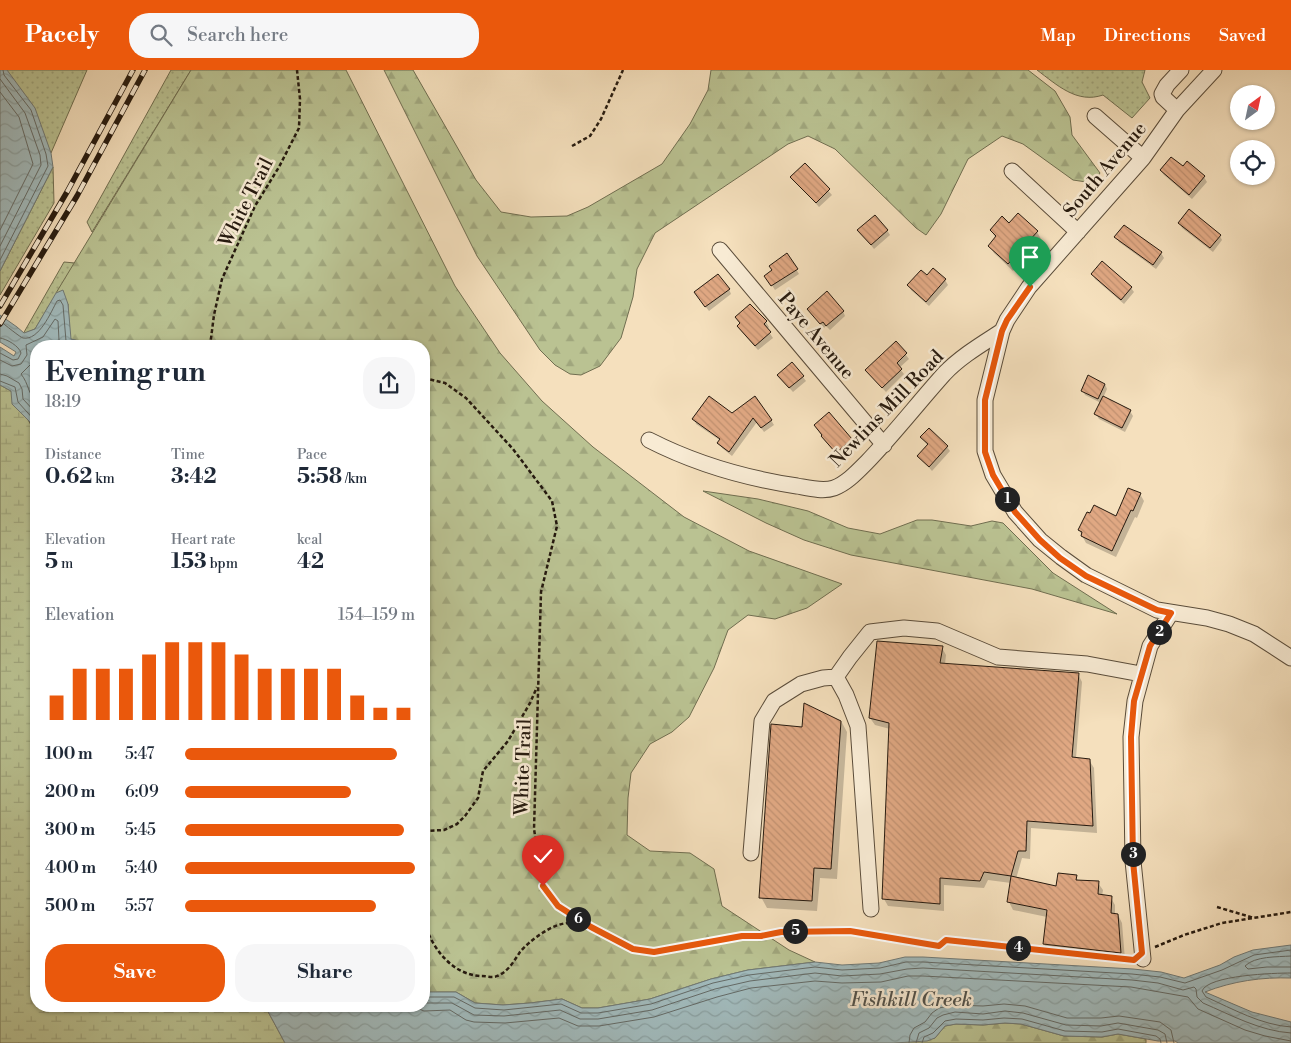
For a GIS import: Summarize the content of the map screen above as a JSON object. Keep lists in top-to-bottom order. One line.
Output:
{"streets":{"street":["South Avenue","Paye Avenue","Newlins Mill Road"],"path":["White Trail"]},"crossings":[["South Avenue","Newlins Mill Road"],["Paye Avenue","Newlins Mill Road"]],"water":["Fishkill Creek"],"north":"top right","page":{"header":"Pacely","search":"Search here","nav":["Map","Directions","Saved"],"heading":["Evening run","18:19"],"stats":[["Distance","0.62 km"],["Time","3:42"],["Pace","5:58 /km"],["Elevation","5 m"],["Heart rate","153 bpm"],["kcal","42"]],"pins":["1","2","3","6","5","4"],"chart":["Elevation","154–159 m"],"list":[{"name":"100 m","note":"5:47"},{"name":"200 m","note":"6:09"},{"name":"300 m","note":"5:45"},{"name":"400 m","note":"5:40"},{"name":"500 m","note":"5:57"}],"buttons":["Save","Share"]}}
